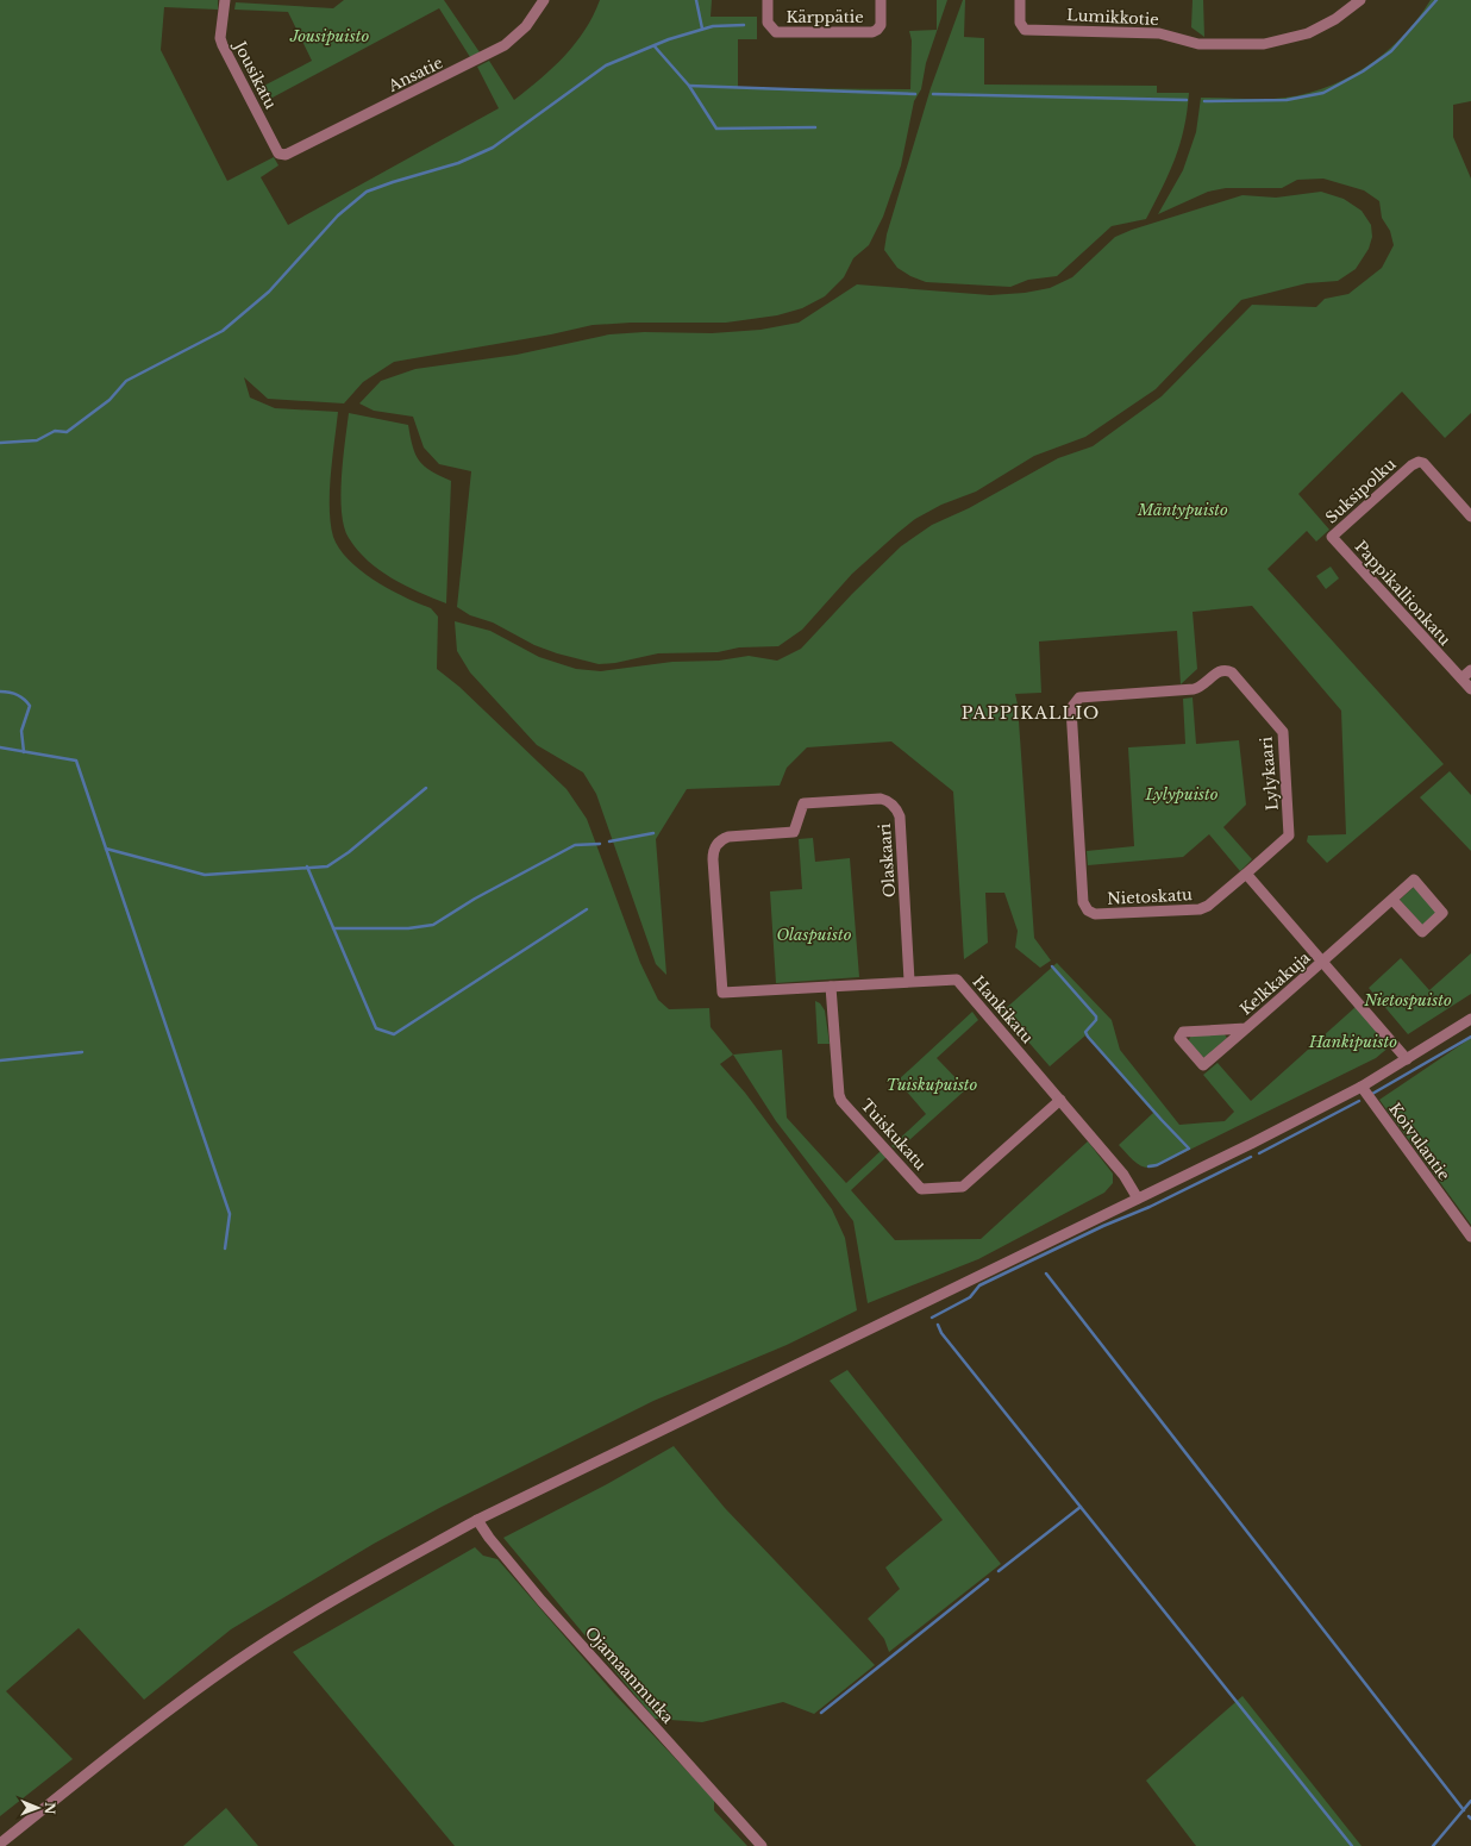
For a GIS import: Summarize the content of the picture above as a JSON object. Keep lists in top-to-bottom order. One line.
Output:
{"streets":{"street":["Kärppätie","Lumikkotie","Ansatie","Jousikatu","Suksipolku","Pappikallionkatu","Lylykaari","Olaskaari","Nietoskatu","Kelkkakuja","Hankikatu","Tuiskukatu","Koivulantie","Ojamaanmutka"]},"crossings":[["Ansatie","Jousikatu"],["Suksipolku","Pappikallionkatu"],["Lylykaari","Nietoskatu"],["Olaskaari","Hankikatu"],["Hankikatu","Tuiskukatu"]],"districts":["PAPPIKALLIO"],"parks":["Jousipuisto","Mäntypuisto","Lylypuisto","Olaspuisto","Nietospuisto","Hankipuisto","Tuiskupuisto"],"north":"right"}
